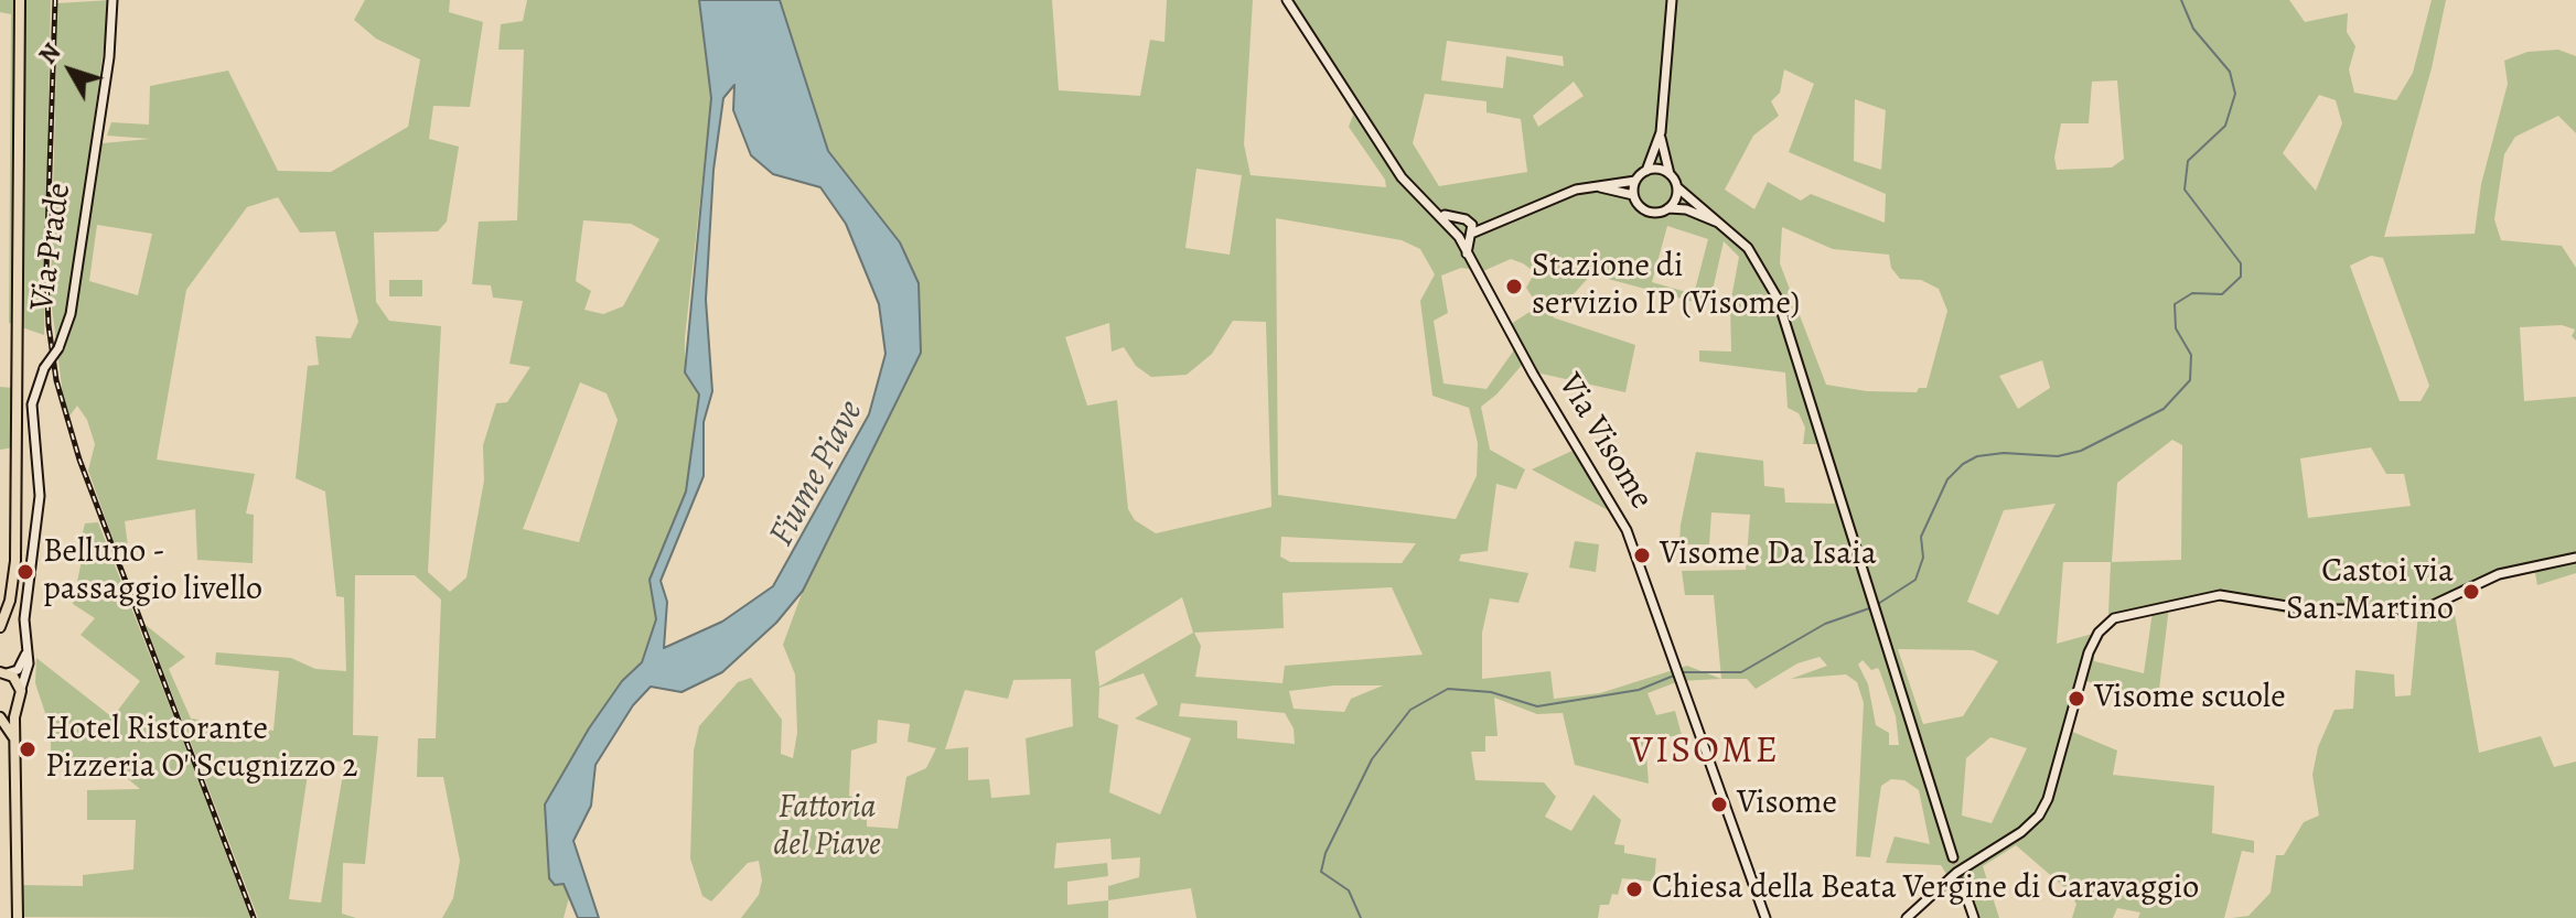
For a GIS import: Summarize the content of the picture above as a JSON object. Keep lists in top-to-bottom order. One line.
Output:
{"streets":{"street":["Via Prade","Via Visome"]},"districts":["VISOME"],"water":["Fiume Piave"],"parks":["Fattoria del Piave"],"places":["Stazione di servizio IP (Visome)","Visome Da Isaia","Belluno - passaggio livello","Castoi via San Martino","Visome scuole","Hotel Ristorante Pizzeria O' Scugnizzo 2","Visome","Chiesa della Beata Vergine di Caravaggio"],"north":"top left"}
